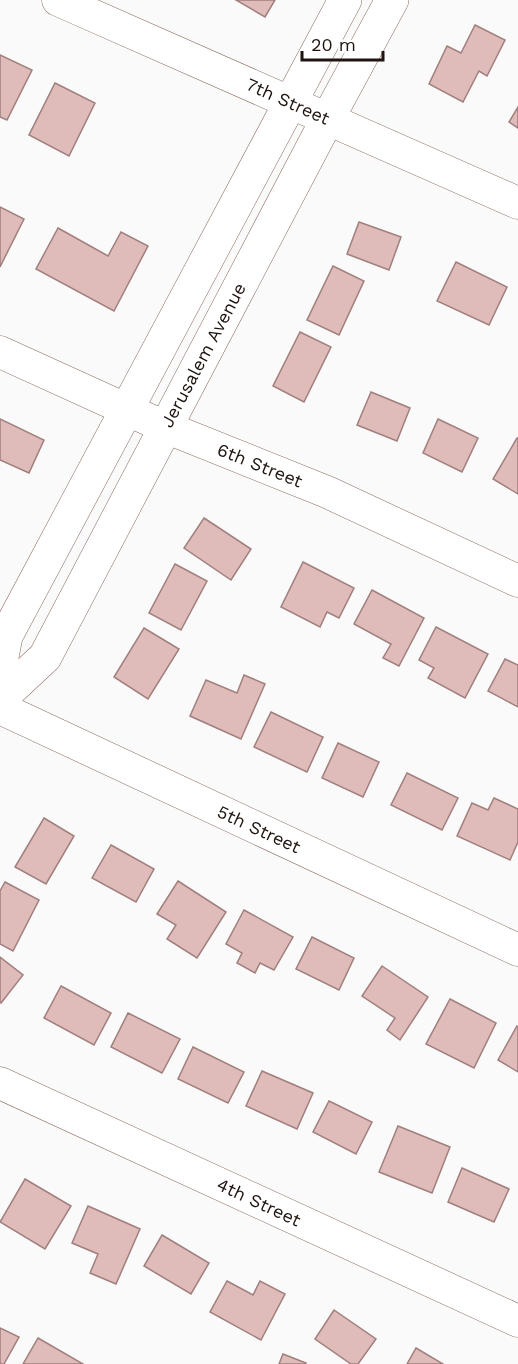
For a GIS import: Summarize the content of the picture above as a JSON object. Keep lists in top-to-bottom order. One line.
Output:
{"streets":{"main road":["Jerusalem Avenue"],"street":["7th Street","6th Street","5th Street","4th Street"]},"crossings":[["7th Street","Jerusalem Avenue"],["Jerusalem Avenue","6th Street"]],"scale_bar":"20 m"}
